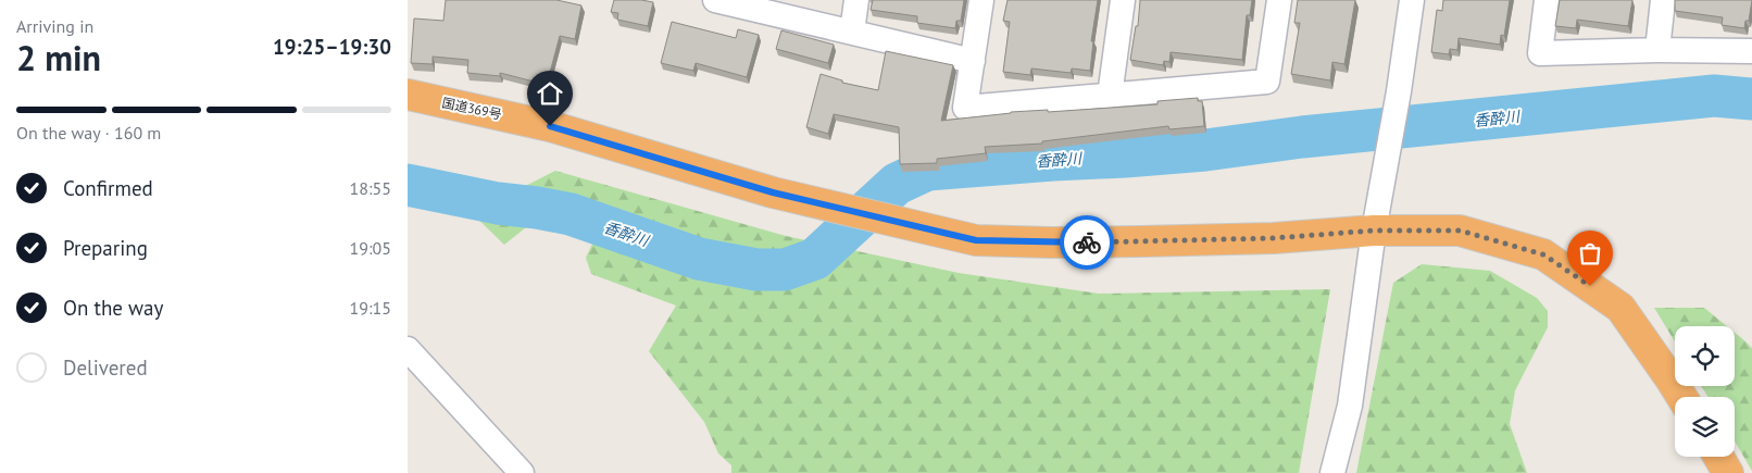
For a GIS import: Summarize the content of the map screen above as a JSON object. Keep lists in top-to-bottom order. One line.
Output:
{"streets":{"highway":["国道369号"]},"water":["香酔川"],"page":{"heading":["2 min","Arriving in","19:25–19:30"],"bar":"On the way · 160 m","list":[["Confirmed","18:55"],["Preparing","19:05"],["On the way","19:15"],"Delivered"]}}
